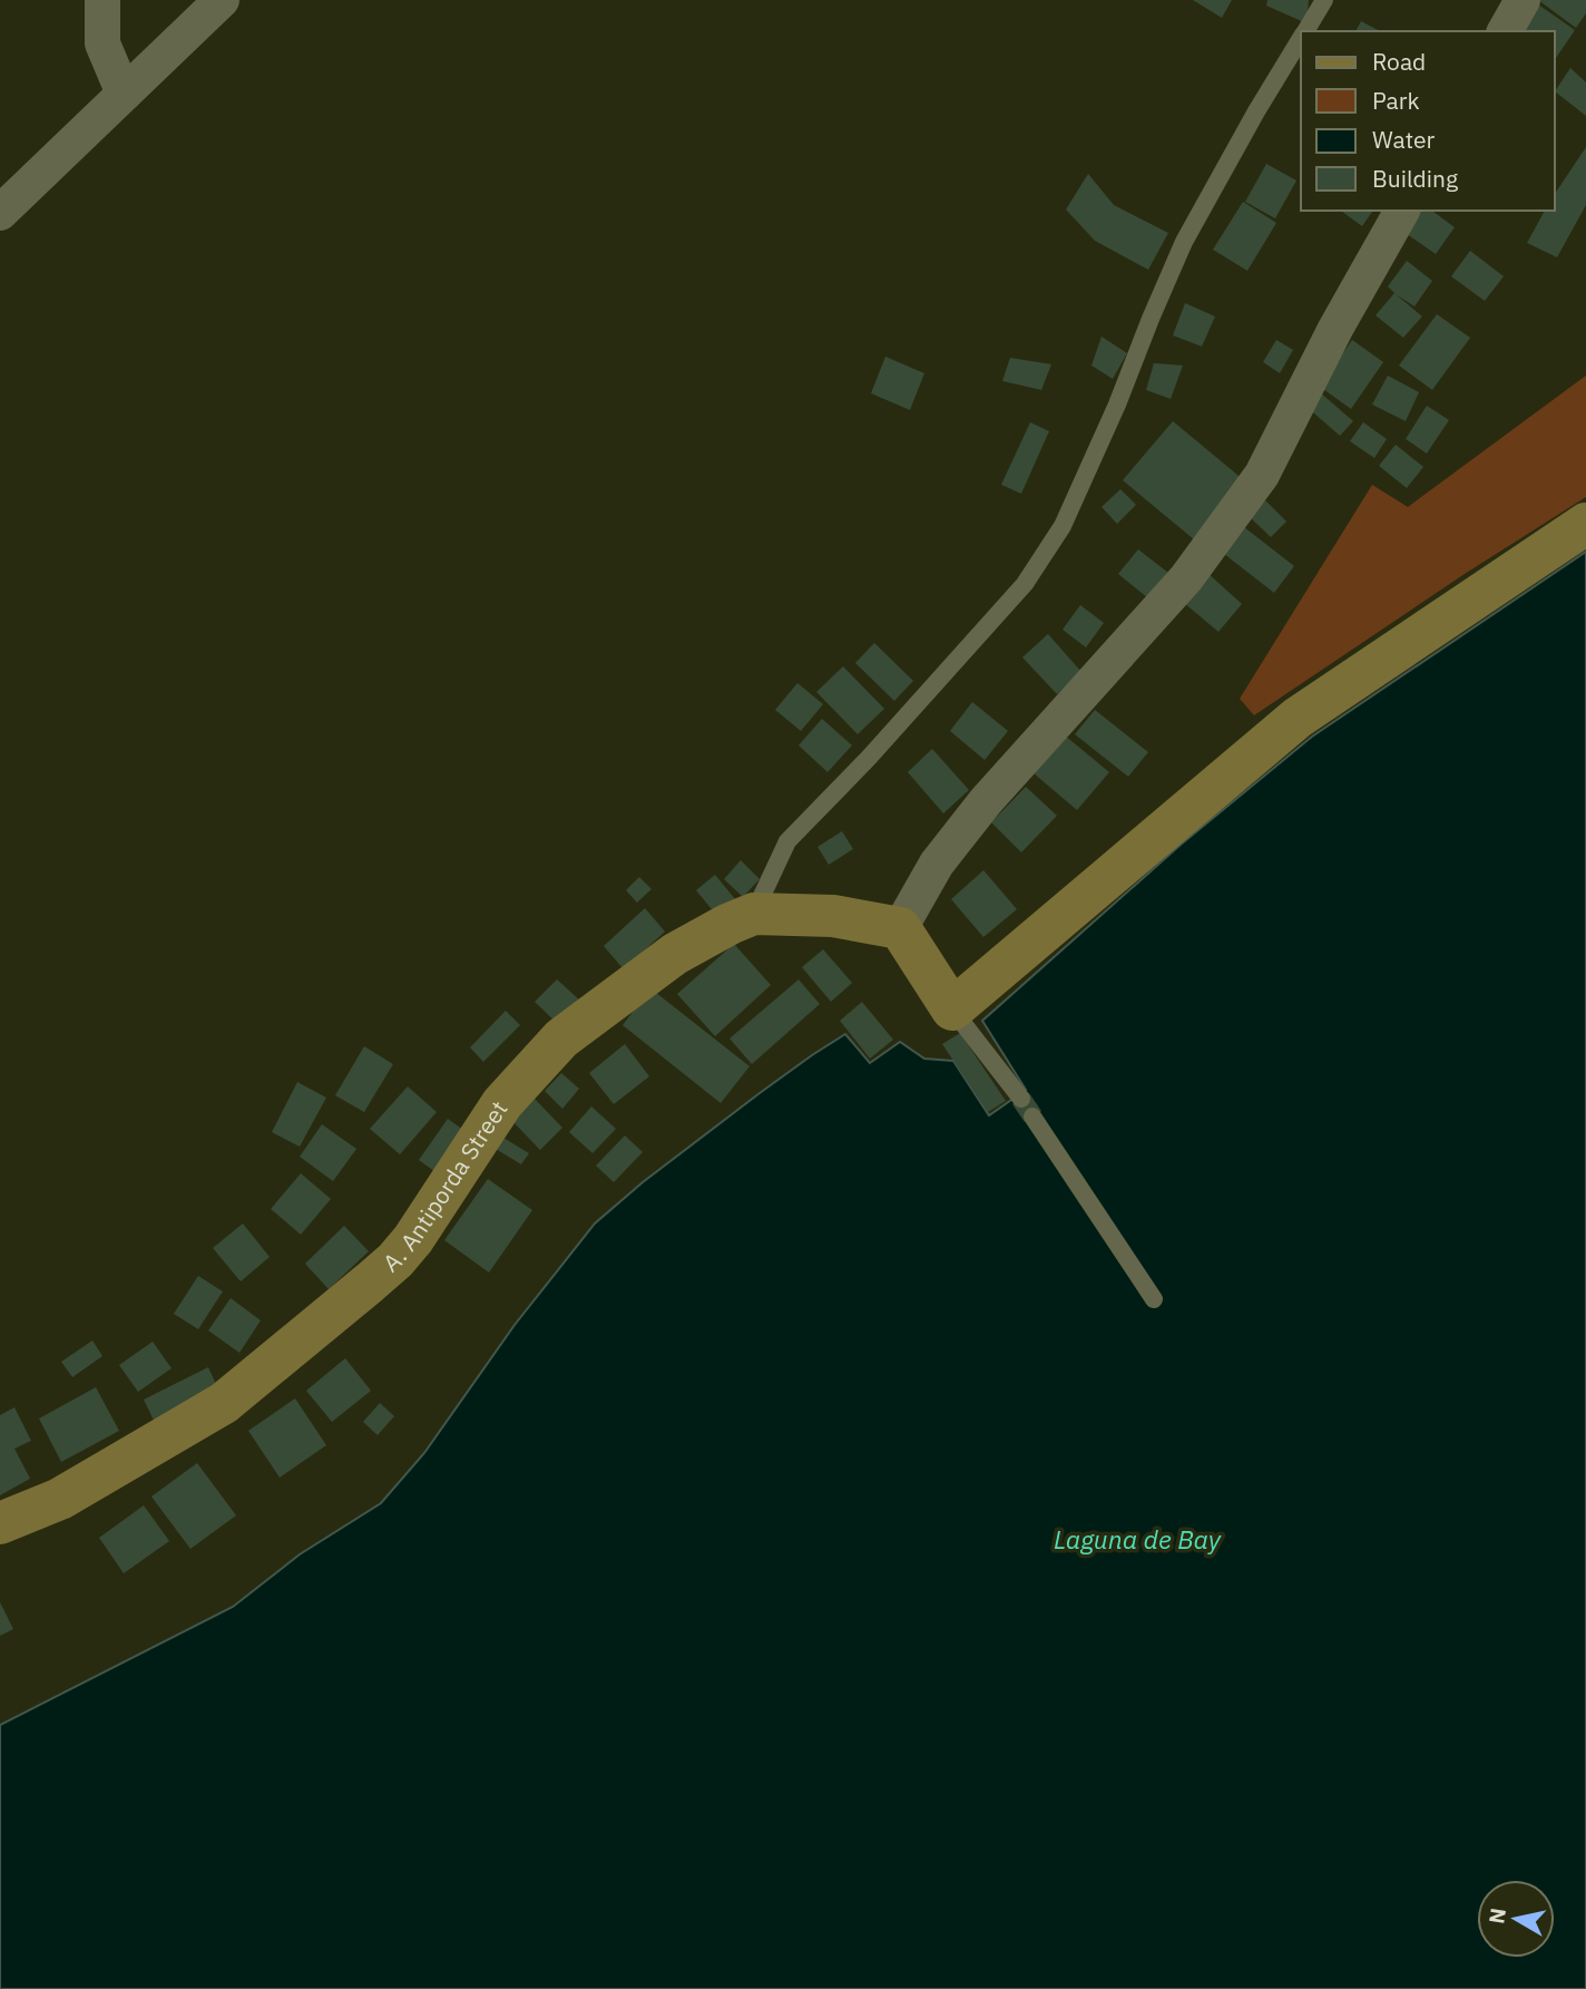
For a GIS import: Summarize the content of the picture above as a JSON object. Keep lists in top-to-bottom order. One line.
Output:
{"streets":{"street":["A. Antiporda Street"]},"water":["Laguna de Bay"],"legend":["Road","Park","Water","Building"],"north":"left"}
